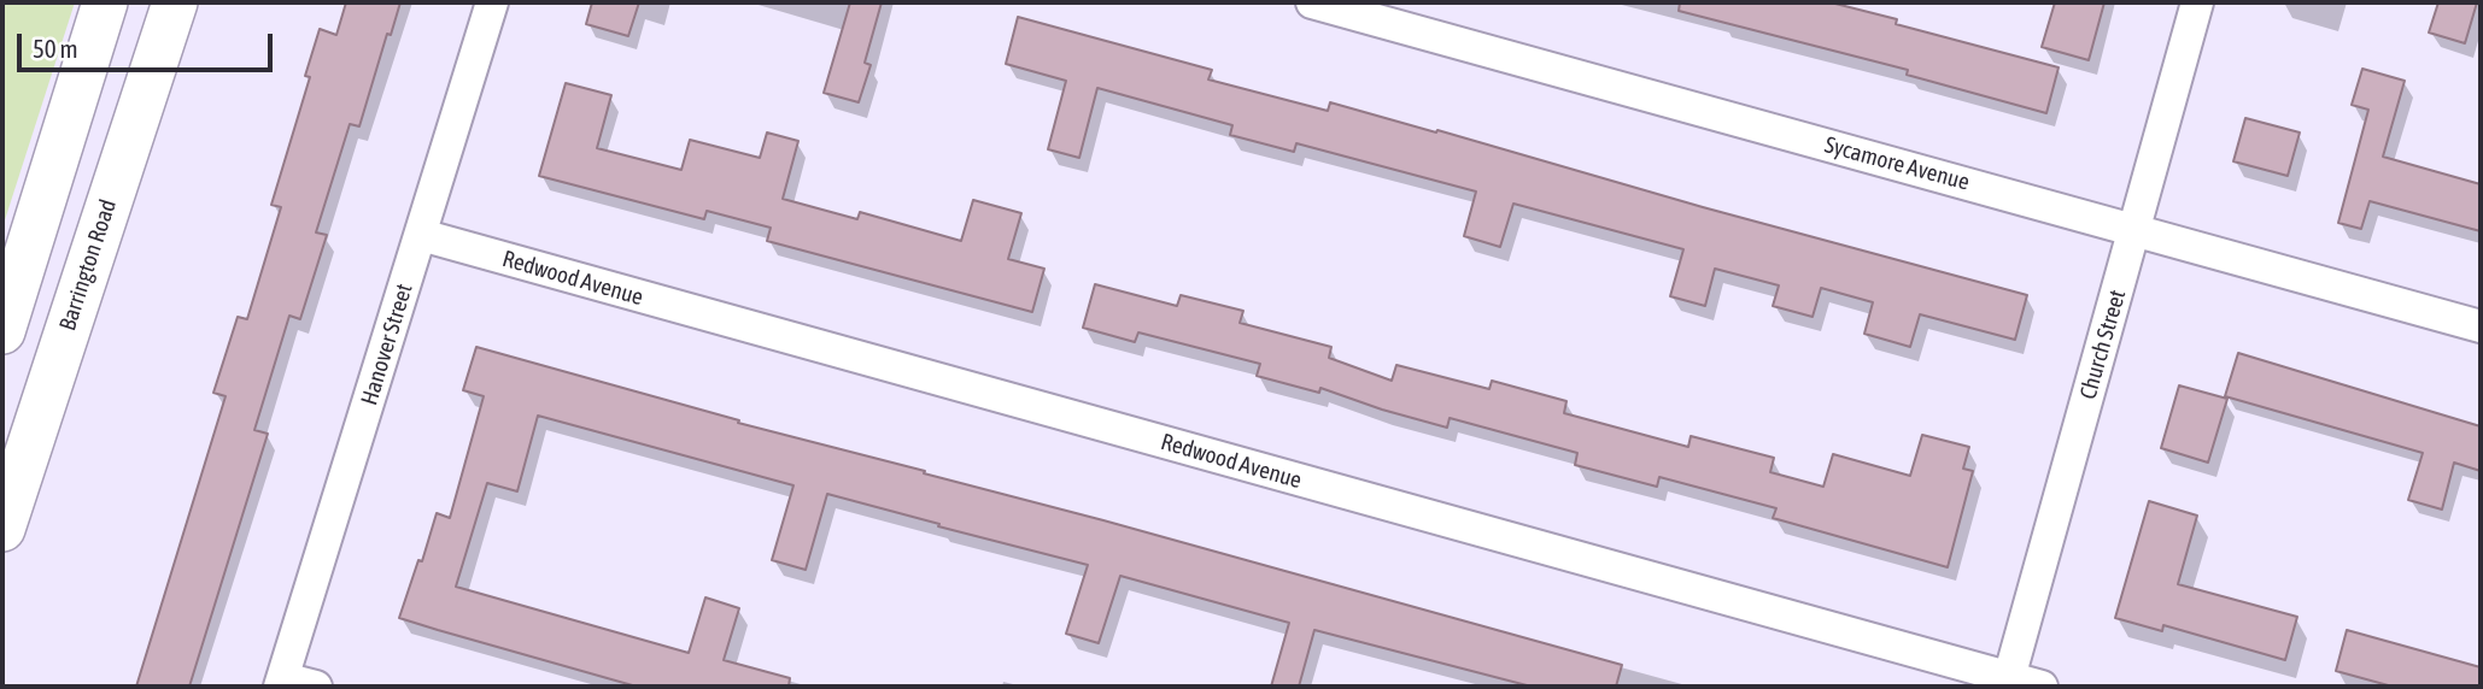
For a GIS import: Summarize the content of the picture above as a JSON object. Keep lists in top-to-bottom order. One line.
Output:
{"streets":{"main road":["Barrington Road"],"street":["Sycamore Avenue","Redwood Avenue","Hanover Street","Church Street"]},"crossings":[["Sycamore Avenue","Church Street"],["Redwood Avenue","Hanover Street"],["Redwood Avenue","Church Street"]],"scale_bar":"50 m"}
